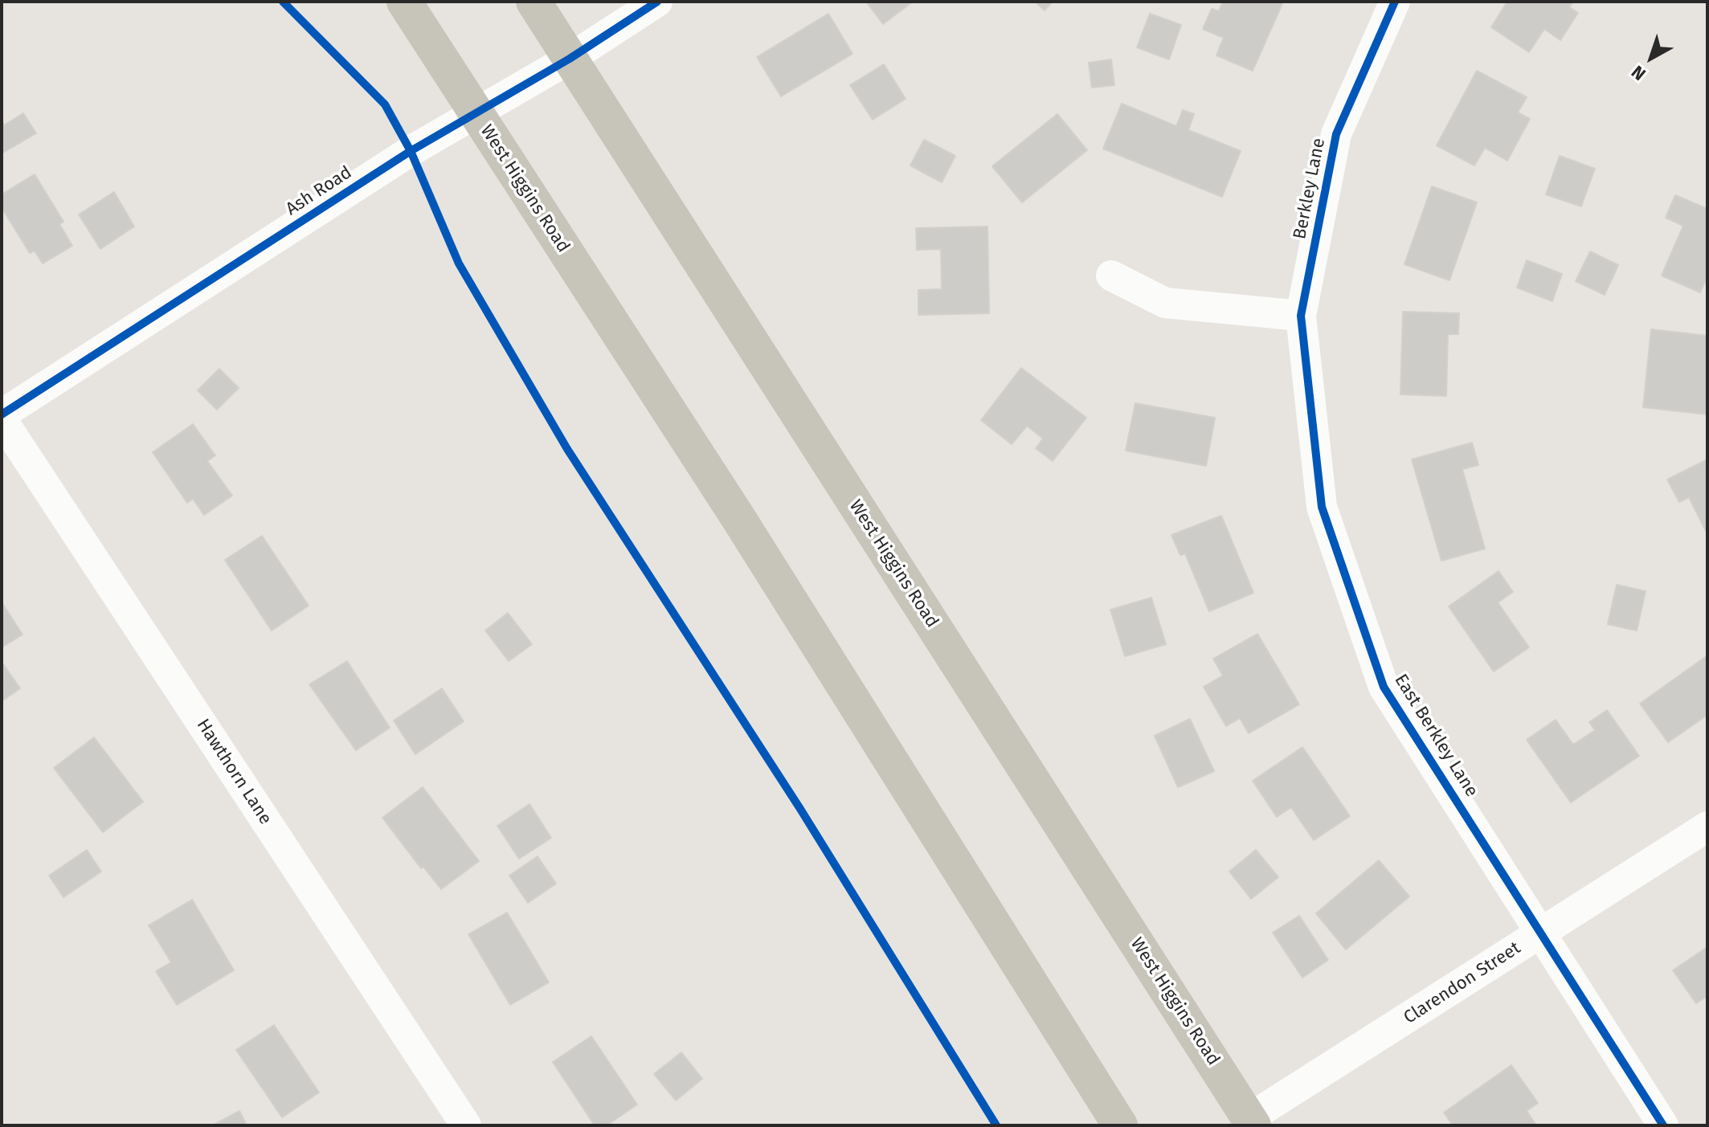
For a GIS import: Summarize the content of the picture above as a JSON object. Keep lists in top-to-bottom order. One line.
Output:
{"streets":{"main road":["West Higgins Road"],"street":["Berkley Lane","Ash Road","East Berkley Lane","Hawthorn Lane","Clarendon Street"]},"crossings":[["West Higgins Road","Ash Road"],["West Higgins Road","Clarendon Street"],["Berkley Lane","East Berkley Lane"],["Ash Road","Hawthorn Lane"],["East Berkley Lane","Clarendon Street"]],"north":"bottom left"}
